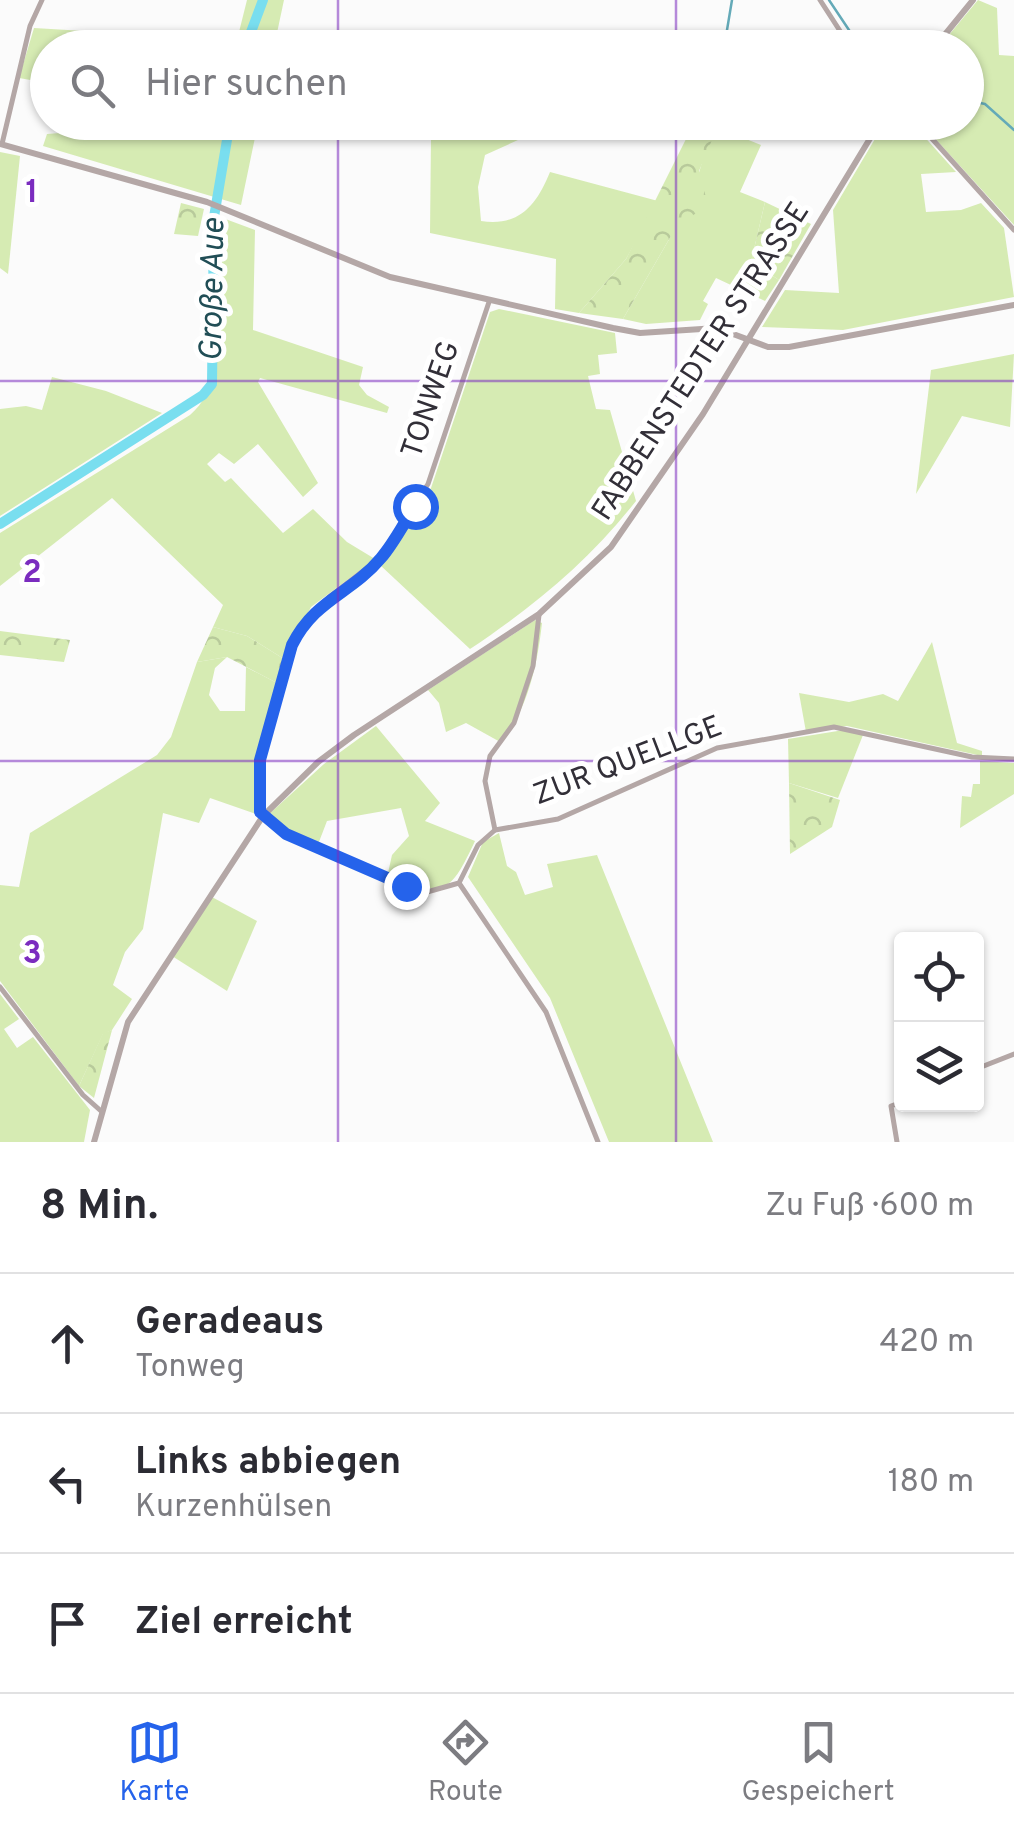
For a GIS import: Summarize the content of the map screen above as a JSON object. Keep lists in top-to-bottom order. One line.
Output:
{"streets":{"street":["FABBENSTEDTER STRASSE","TONWEG","ZUR QUELLGE"]},"crossings":[["FABBENSTEDTER STRASSE","TONWEG"]],"water":["Große Aue"],"page":{"search":"Hier suchen","heading":["8 Min.","Zu Fuß · 600 m"],"list":[["Geradeaus","Tonweg","420 m"],["Links abbiegen","Kurzenhülsen","180 m"],"Ziel erreicht"],"nav":["Karte","Route","Gespeichert"]},"grid":{"rows":["1","2","3"]}}
